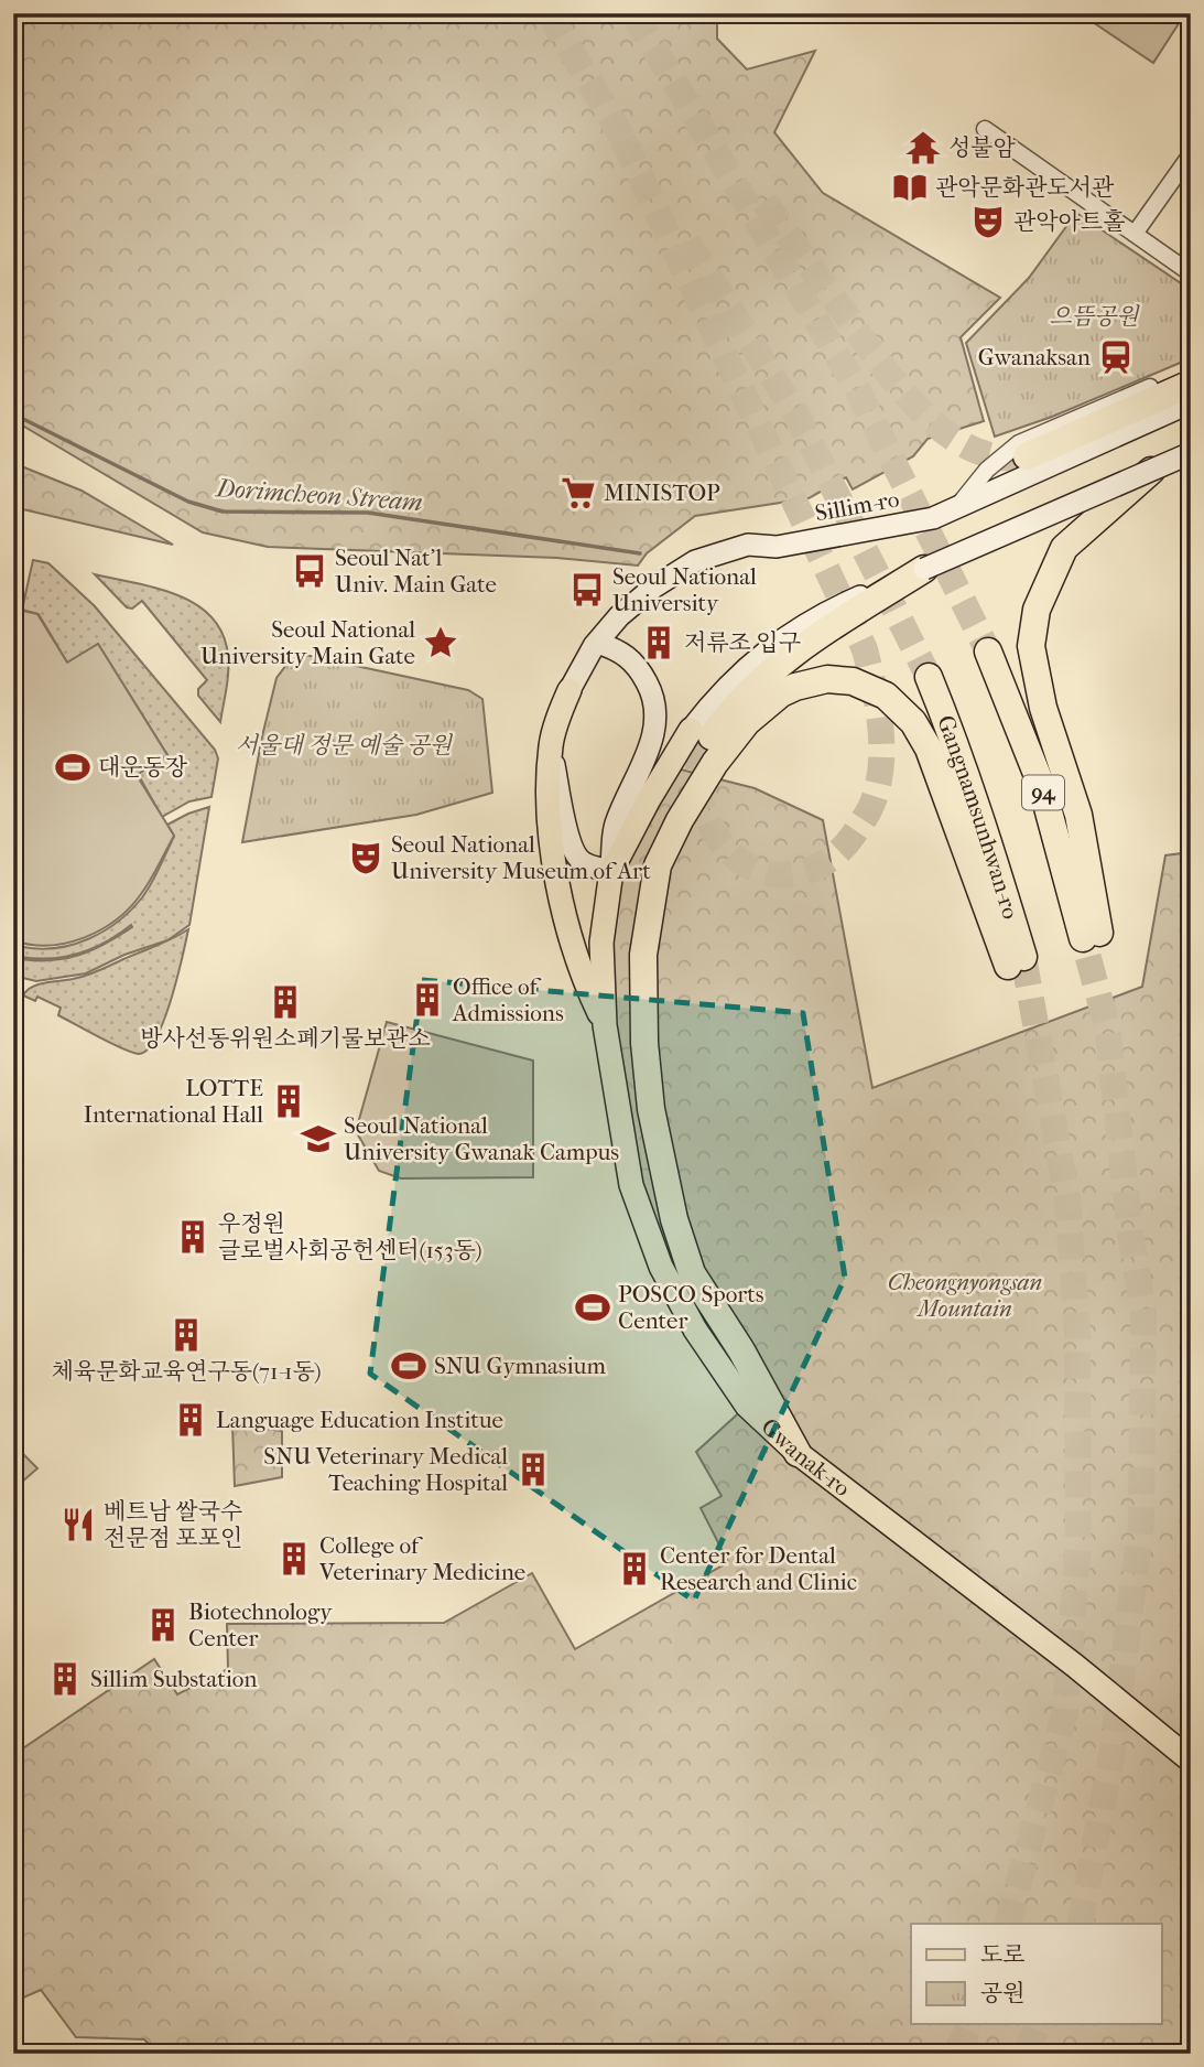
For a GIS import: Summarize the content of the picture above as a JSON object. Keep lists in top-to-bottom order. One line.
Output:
{"streets":{"highway":["94","Gangnamsunhwan-ro"],"main road":["Sillim-ro","Gwanak-ro"]},"crossings":[["Sillim-ro","Gwanak-ro"],["Gangnamsunhwan-ro","Gwanak-ro"]],"water":["Dorimcheon Stream"],"parks":["으뜸공원","서울대 정문 예술 공원","Cheongnyongsan Mountain"],"places":{"temple":["성불암"],"library":["관악문화관도서관"],"theatre":["관악아트홀","Seoul National University Museum of Art"],"station":["Gwanaksan"],"supermarket":["MINISTOP"],"bus stop":["Seoul Nat'l Univ. Main Gate","Seoul National University"],"place":["Seoul National University Main Gate"],"building":["저류조 입구","Office of Admissions","방사선동위원소폐기물보관소","LOTTE International Hall","우정원 글로벌사회공헌센터(153동)","체육문화교육연구동(71-1동)","Language Education Institue","SNU Veterinary Medical Teaching Hospital","College of Veterinary Medicine","Center for Dental Research and Clinic","Biotechnology Center","Sillim Substation"],"sports":["대운동장","POSCO Sports Center","SNU Gymnasium"],"school or university":["Seoul National University Gwanak Campus"],"restaurant":["베트남 쌀국수 전문점 포포인"]},"legend":["도로","공원"]}
